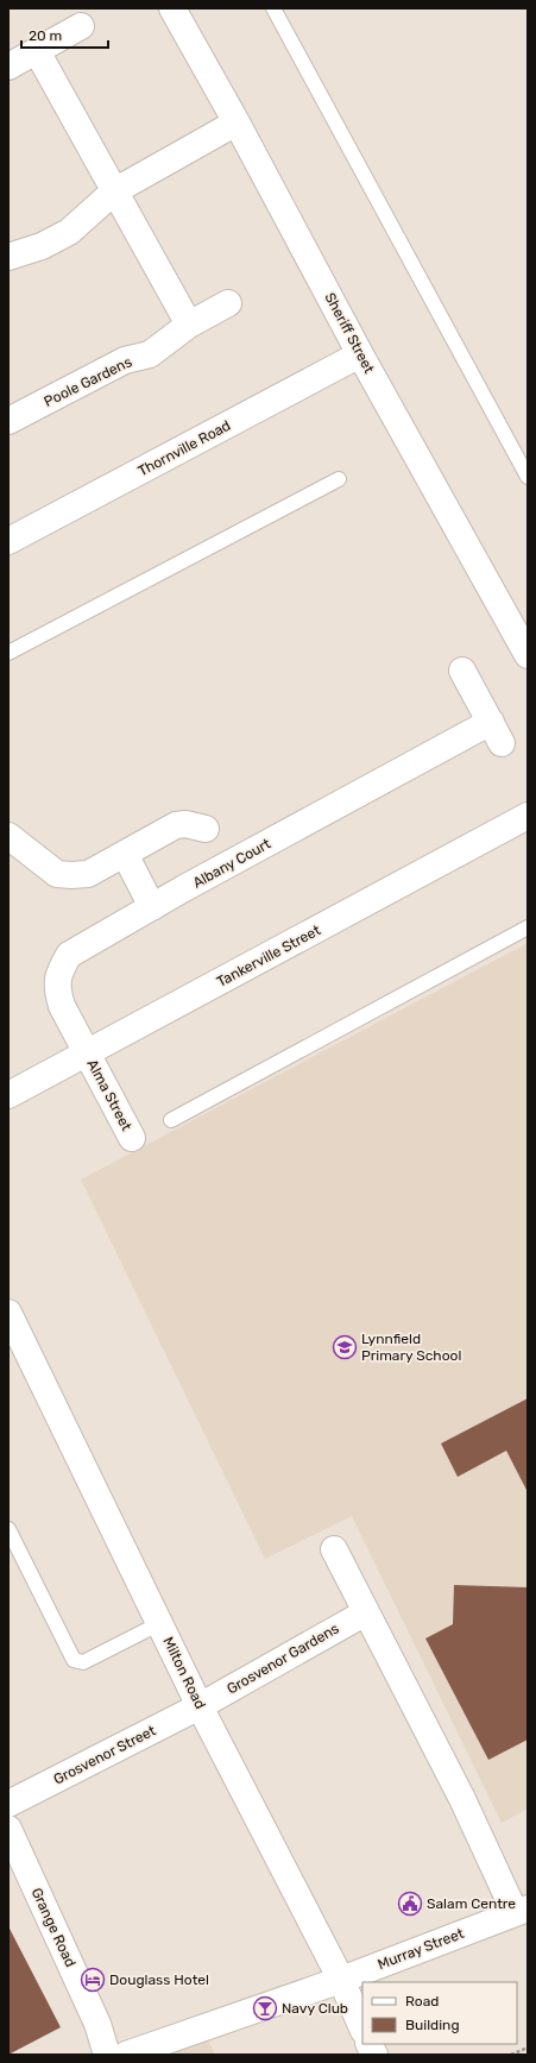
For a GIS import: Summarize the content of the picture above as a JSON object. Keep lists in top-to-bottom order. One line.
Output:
{"streets":{"street":["Sheriff Street","Poole Gardens","Thornville Road","Albany Court","Tankerville Street","Alma Street","Grosvenor Gardens","Milton Road","Grosvenor Street","Grange Road","Murray Street"]},"crossings":[["Sheriff Street","Thornville Road"],["Albany Court","Tankerville Street"],["Albany Court","Alma Street"],["Tankerville Street","Alma Street"],["Grosvenor Gardens","Milton Road"],["Grosvenor Gardens","Grosvenor Street"],["Milton Road","Grosvenor Street"],["Milton Road","Murray Street"]],"places":{"school or university":["Lynnfield Primary School"],"public building":["Salam Centre"],"hotel":["Douglass Hotel"],"bar":["Navy Club"]},"legend":["Road","Building"],"scale_bar":"20 m"}
